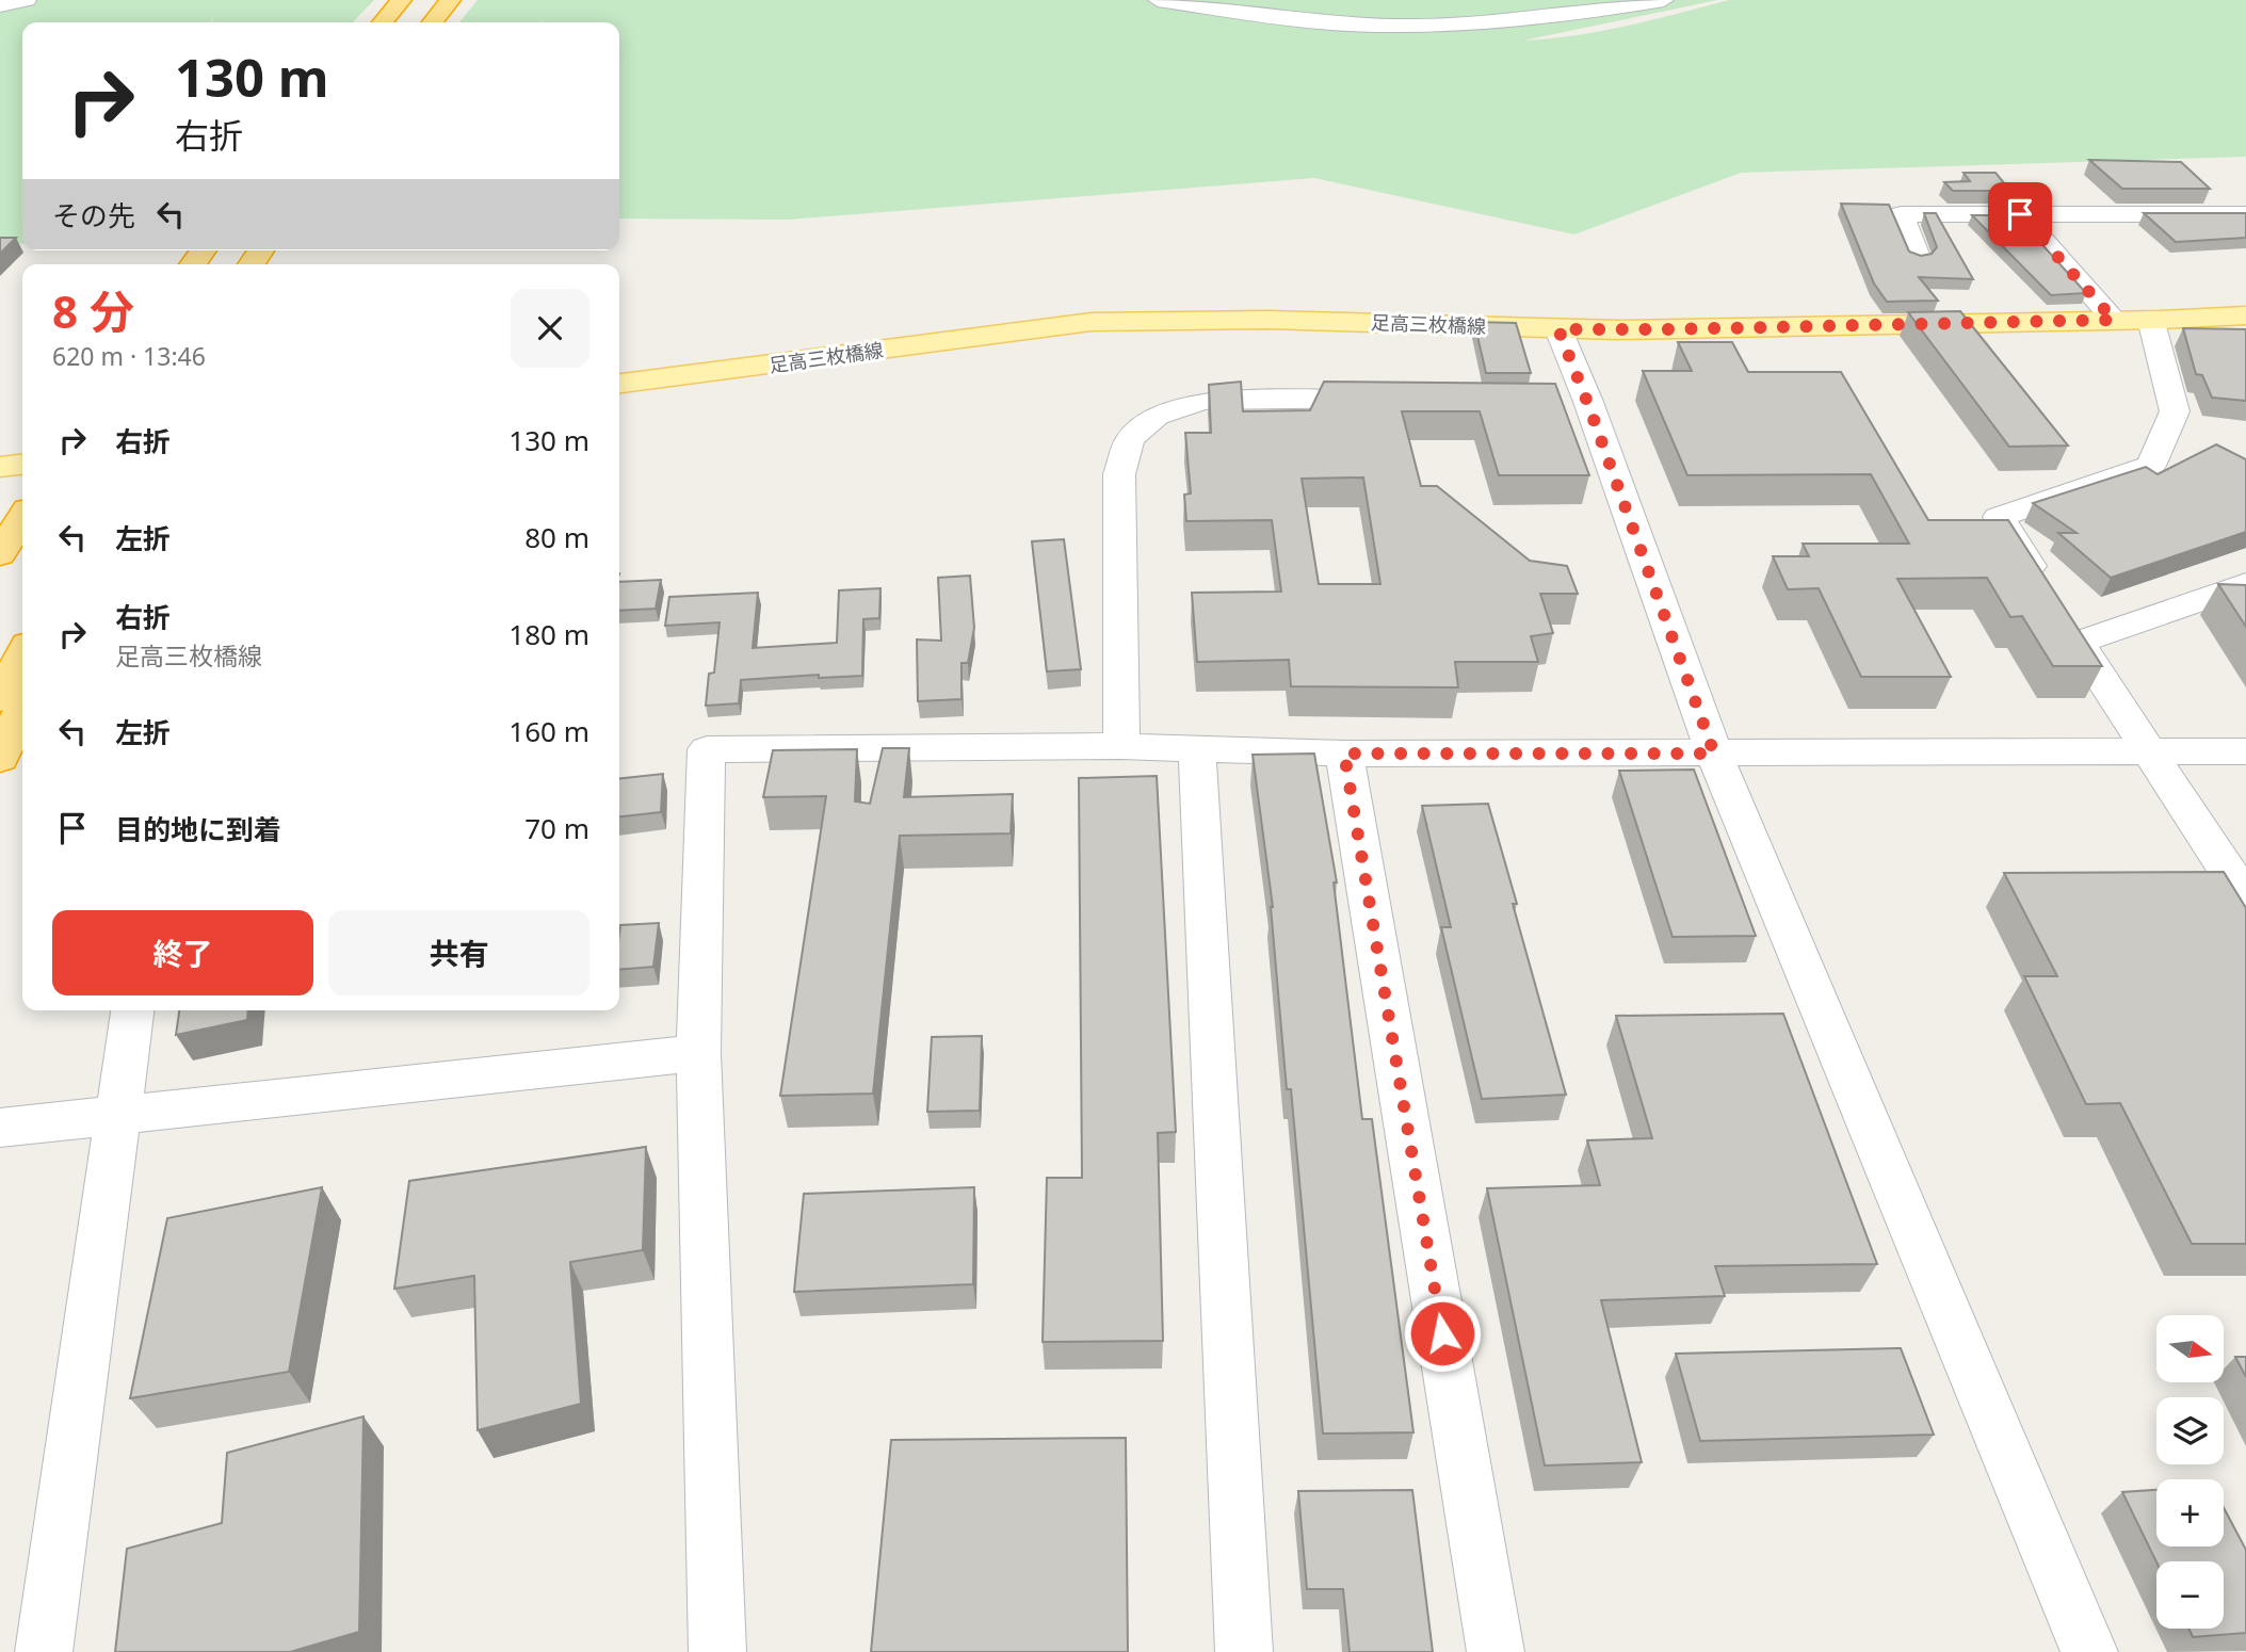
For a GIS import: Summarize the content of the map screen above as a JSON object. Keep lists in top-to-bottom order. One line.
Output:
{"streets":{"main road":["足高三枚橋線"]},"north":"right","page":{"turn":["130 m","右折"],"then":"その先","heading":["8 分","620 m · 13:46"],"list":[{"name":"右折","value":"130 m"},{"name":"左折","value":"80 m"},{"name":"右折","note":"足高三枚橋線","value":"180 m"},{"name":"左折","value":"160 m"},{"name":"目的地に到着","value":"70 m"}],"buttons":["終了","共有"],"map_buttons":["+","−"]}}
